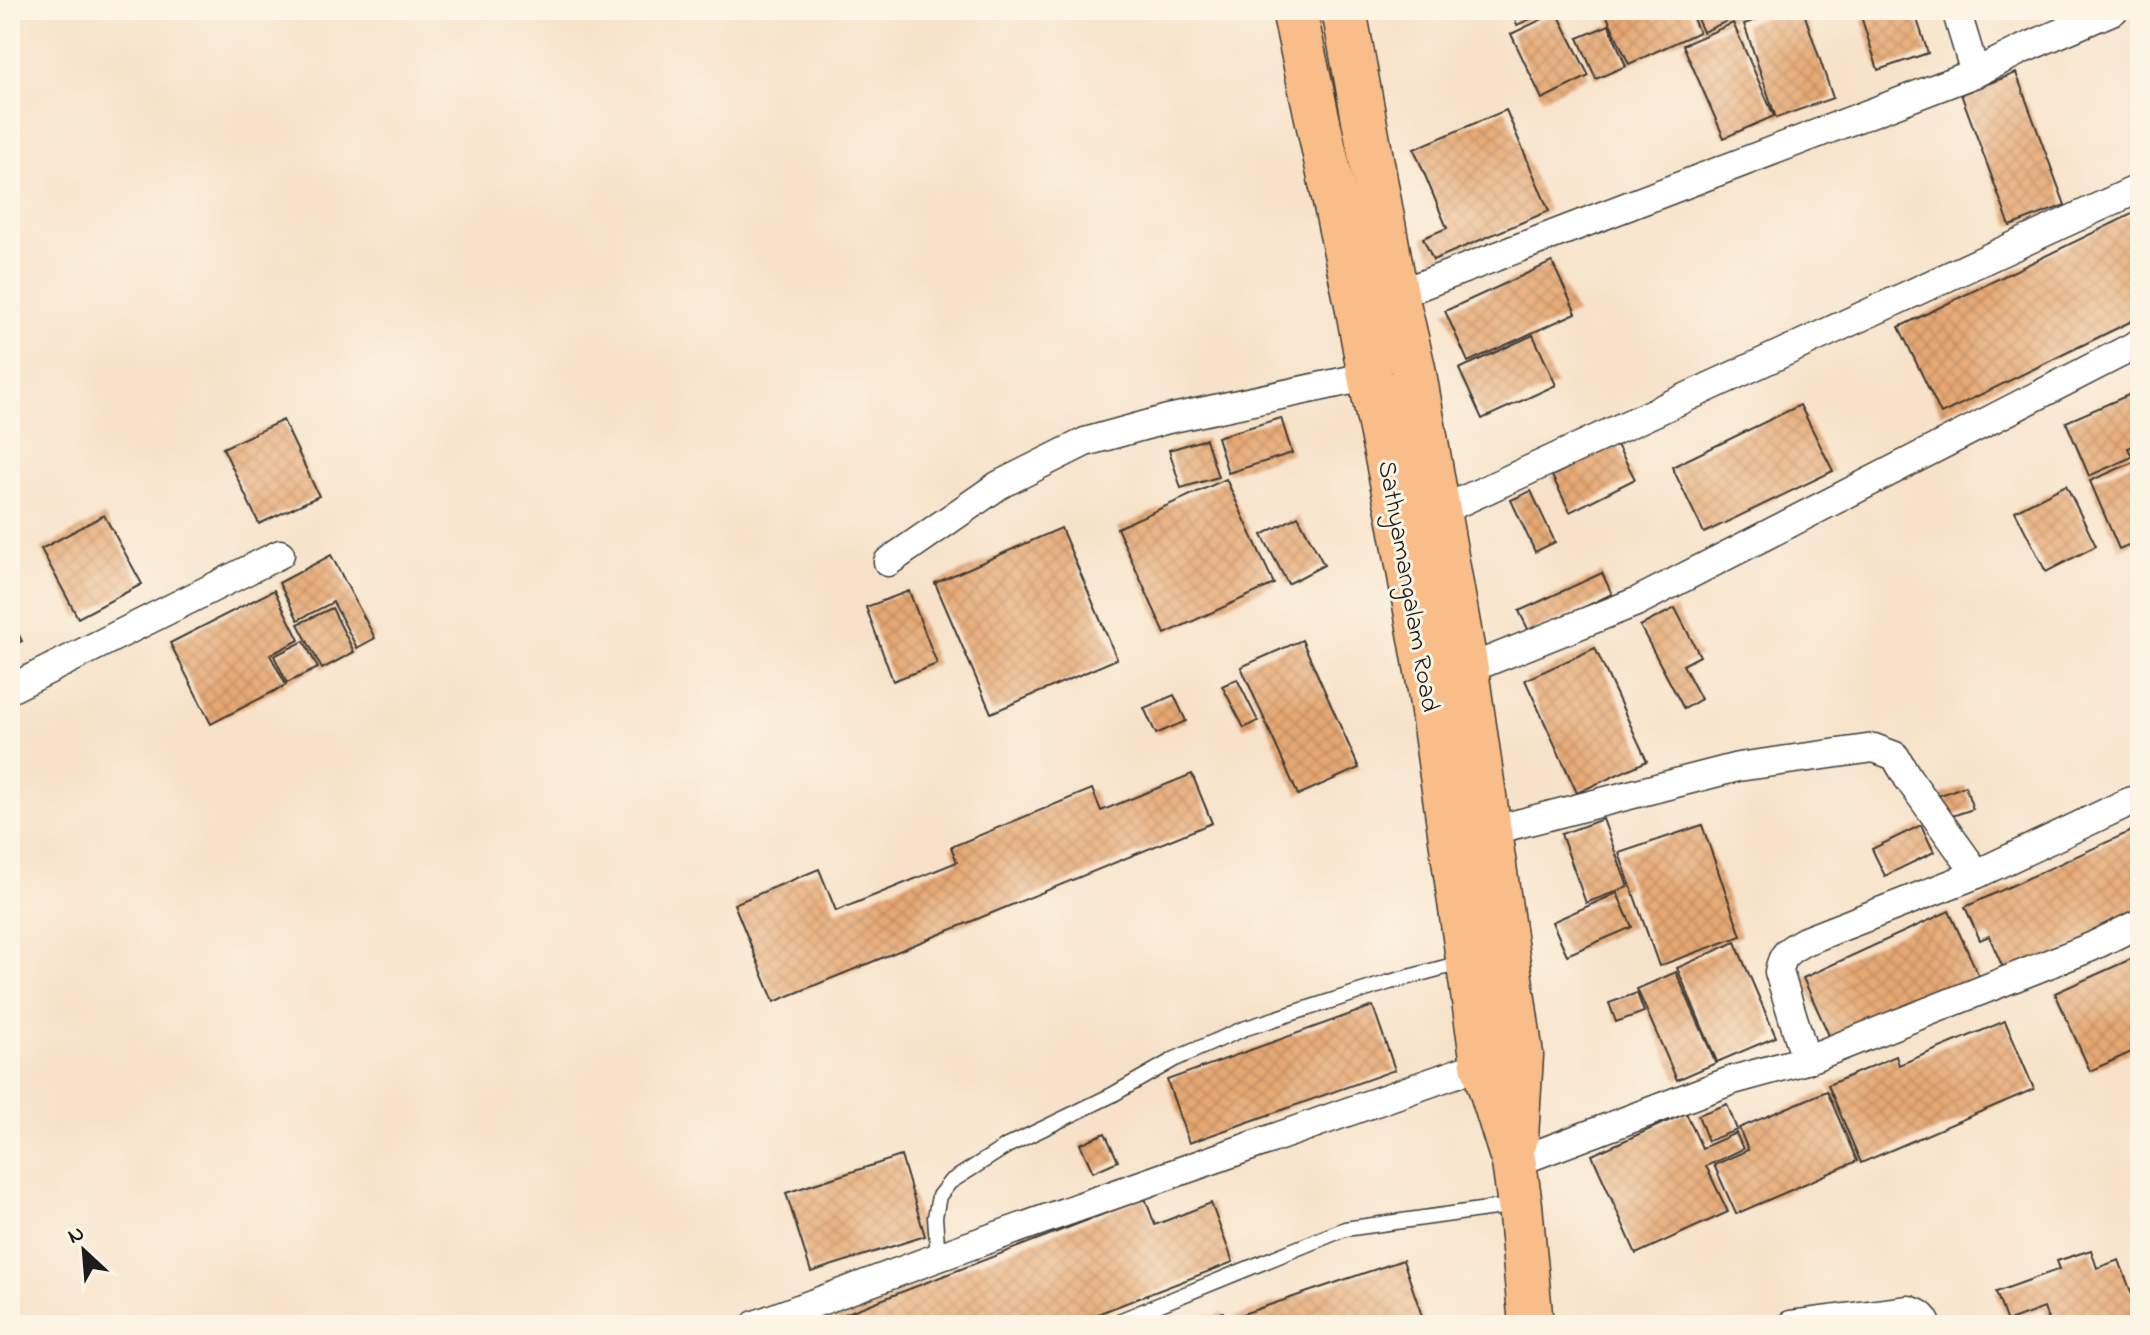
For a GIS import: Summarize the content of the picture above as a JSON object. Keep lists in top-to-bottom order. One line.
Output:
{"streets":{"highway":["Sathyamangalam Road"]},"north":"top left"}
